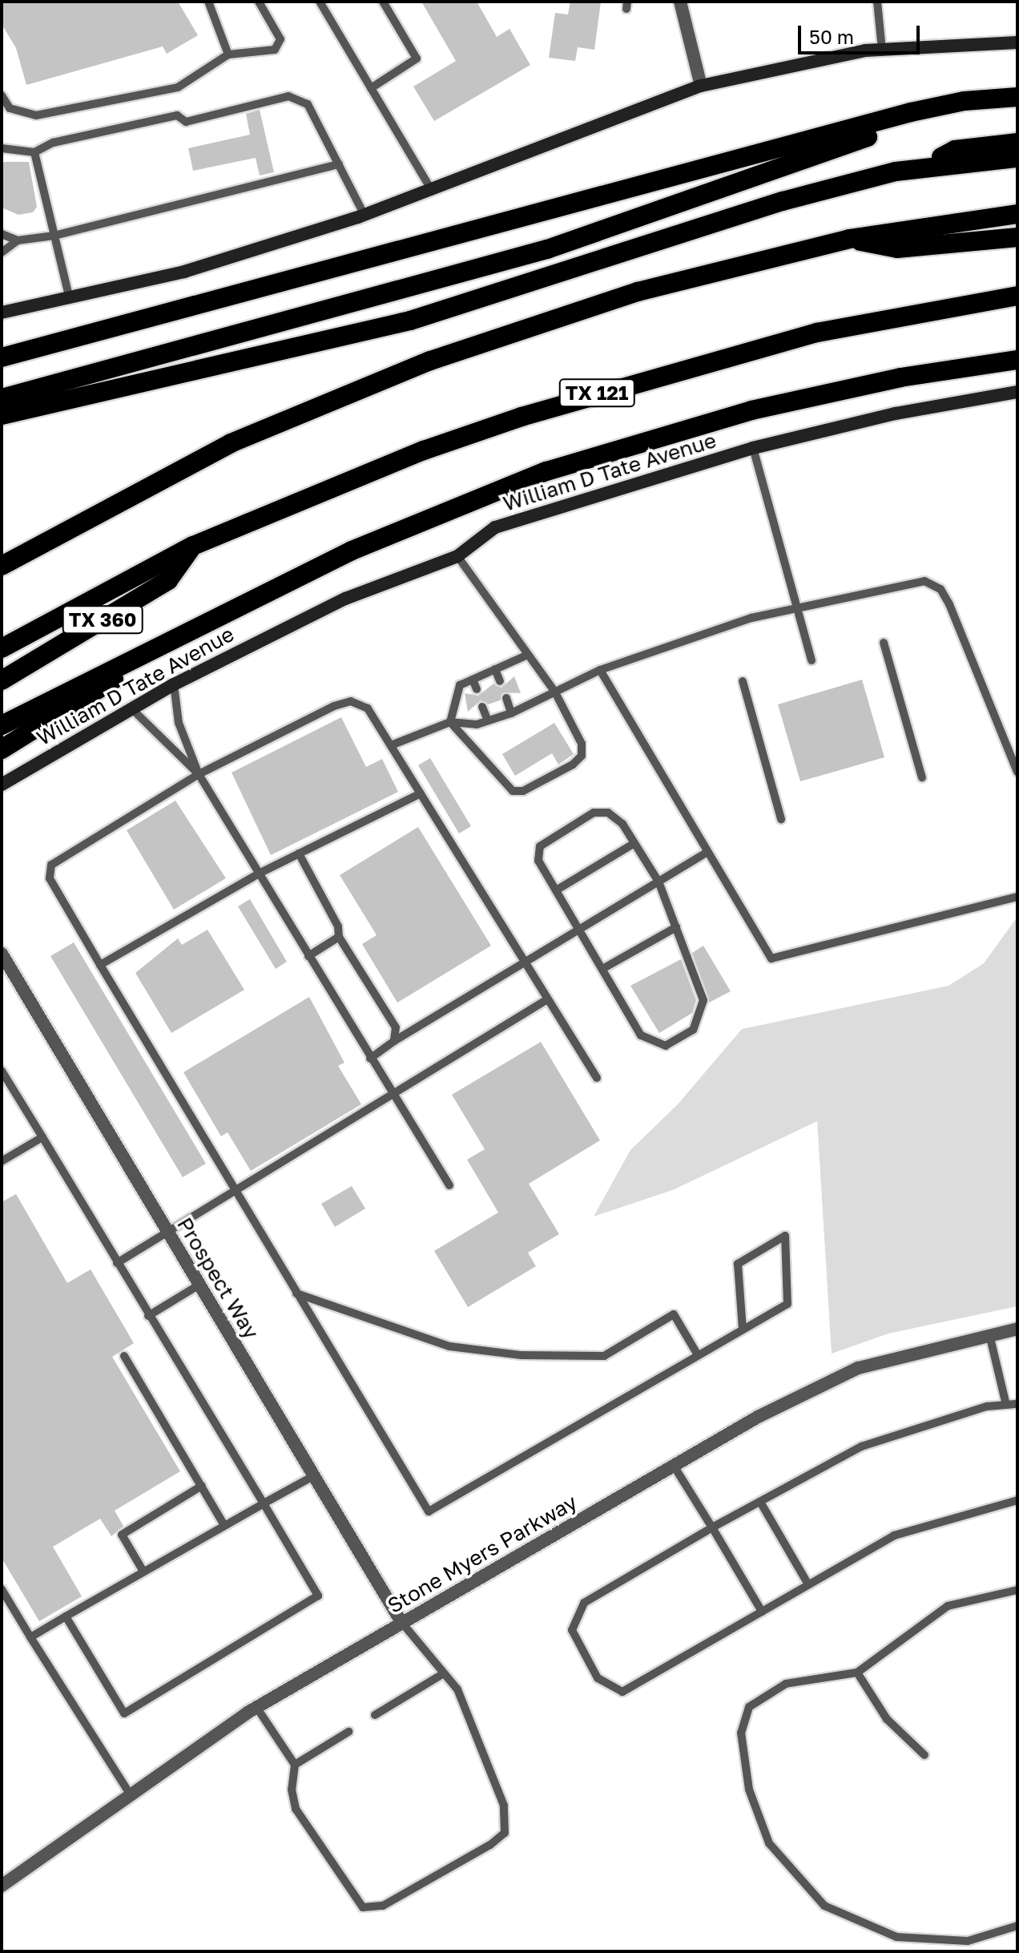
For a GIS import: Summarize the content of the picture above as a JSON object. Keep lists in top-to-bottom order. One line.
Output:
{"streets":{"highway":["TX 121","TX 360"],"main road":["William D Tate Avenue"],"street":["Prospect Way","Stone Myers Parkway"]},"crossings":[["TX 121","TX 360"],["Prospect Way","Stone Myers Parkway"]],"scale_bar":"50 m"}
